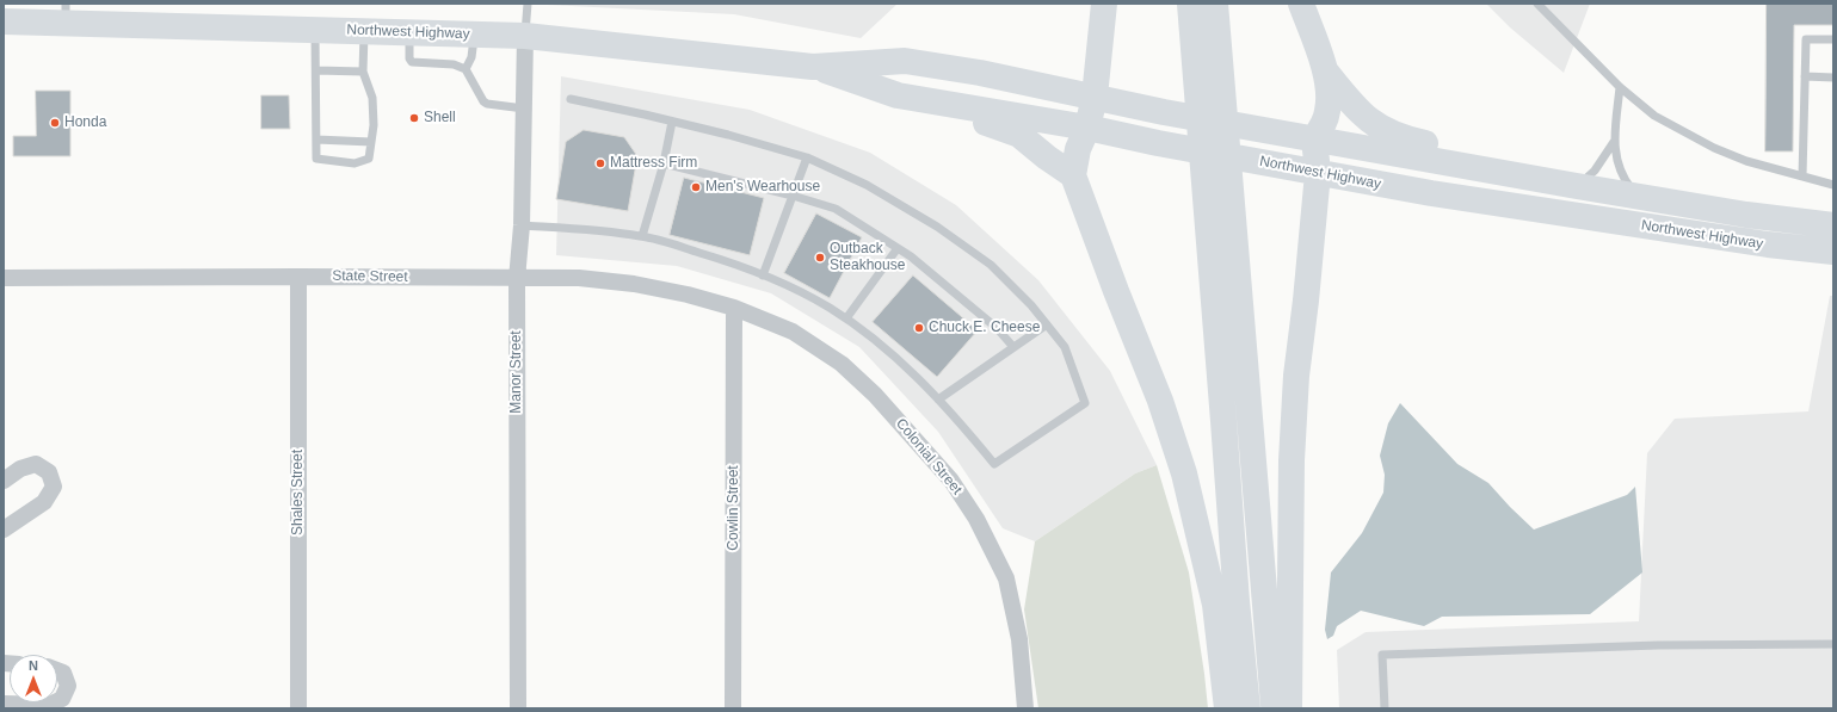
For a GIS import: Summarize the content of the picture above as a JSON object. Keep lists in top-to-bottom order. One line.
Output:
{"streets":{"main road":["Northwest Highway"],"street":["State Street","Manor Street","Colonial Street","Shales Street","Cowlin Street"]},"crossings":[["Northwest Highway","Manor Street"],["State Street","Manor Street"],["State Street","Colonial Street"],["State Street","Shales Street"],["State Street","Cowlin Street"],["Colonial Street","Cowlin Street"]],"places":["Shell","Honda","Mattress Firm","Men's Wearhouse","Outback Steakhouse","Chuck E. Cheese"],"north":"top"}
